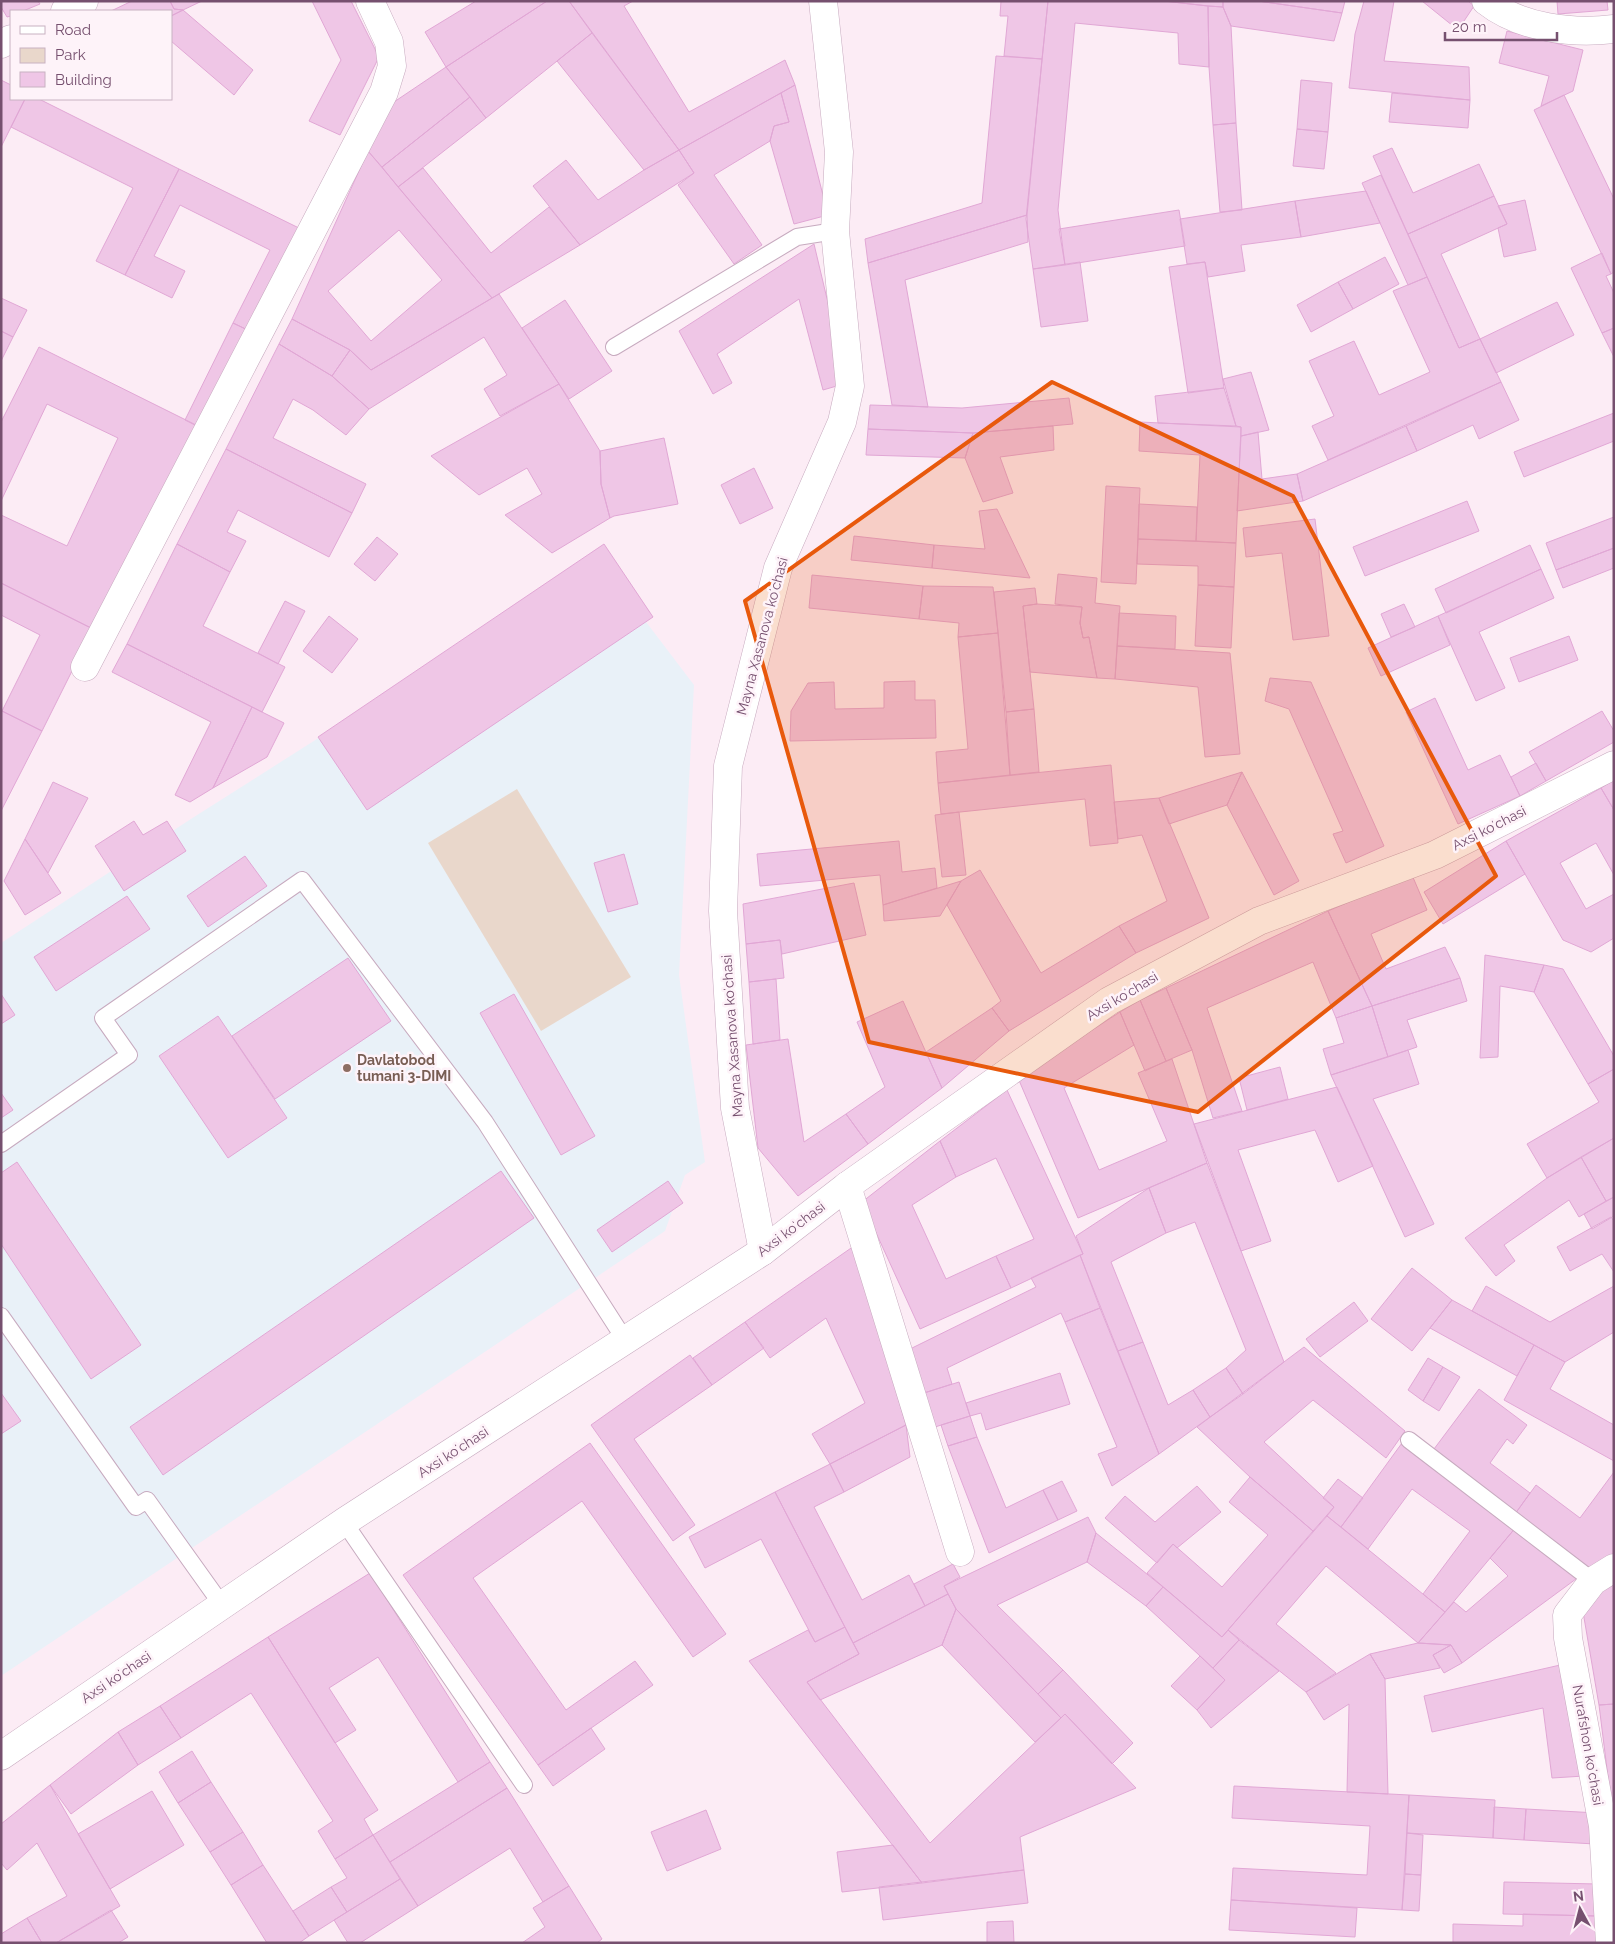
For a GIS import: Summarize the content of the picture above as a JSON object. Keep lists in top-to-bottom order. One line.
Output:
{"streets":{"street":["Mayna Xasanova koʻchasi","Axsi koʻchasi","Nurafshon koʻchasi"]},"crossings":[["Mayna Xasanova koʻchasi","Axsi koʻchasi"]],"places":["Davlatobod tumani 3-DIMI"],"legend":["Road","Park","Building"],"scale_bar":"20 m","north":"top"}
